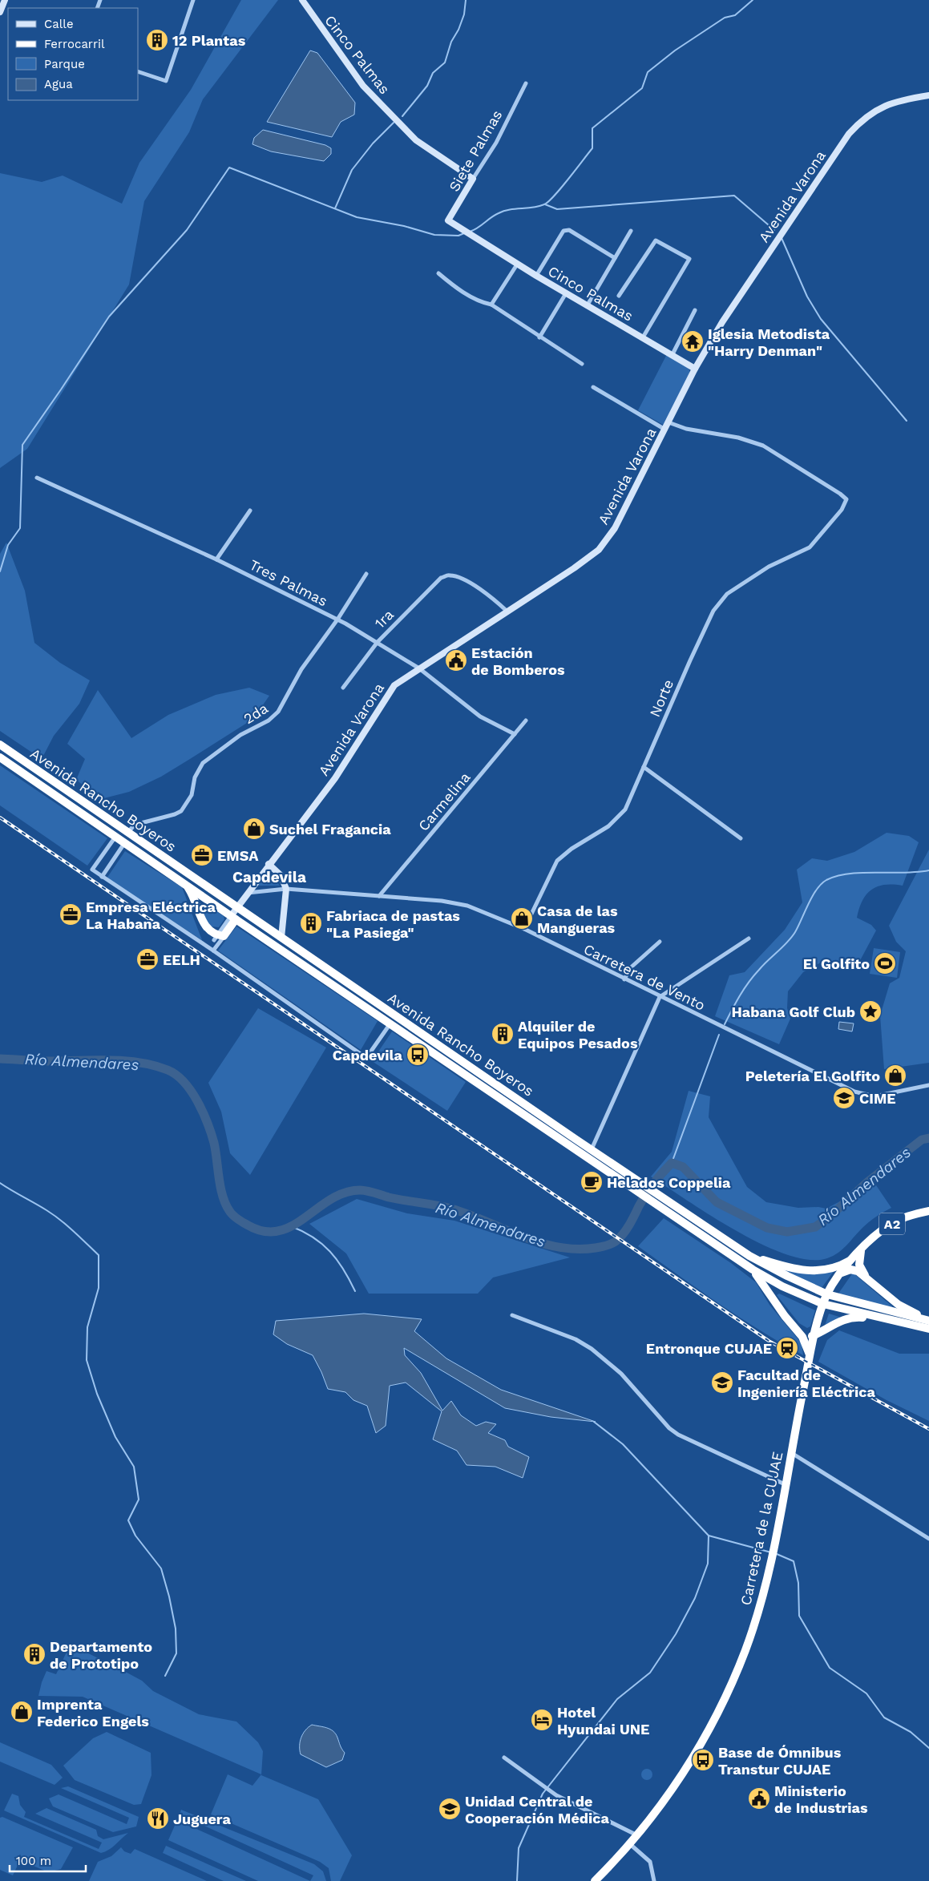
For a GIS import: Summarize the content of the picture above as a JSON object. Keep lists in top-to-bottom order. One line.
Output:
{"streets":{"highway":["Avenida Rancho Boyeros","A2","Carretera de la CUJAE"],"street":["Cinco Palmas","Siete Palmas","Avenida Varona","Tres Palmas","1ra","Norte","2da","Carmelina","Carretera de Vento"]},"crossings":[["Cinco Palmas","Siete Palmas"],["Cinco Palmas","Avenida Varona"],["Avenida Varona","Tres Palmas"],["Avenida Varona","1ra"],["Avenida Varona","Norte"],["Avenida Varona","Avenida Rancho Boyeros"],["Avenida Varona","Carretera de Vento"],["Tres Palmas","1ra"],["Tres Palmas","2da"],["Tres Palmas","Carmelina"],["Norte","Carretera de Vento"],["2da","Avenida Rancho Boyeros"],["Avenida Rancho Boyeros","A2"],["Avenida Rancho Boyeros","Carretera de la CUJAE"],["Carmelina","Carretera de Vento"],["A2","Carretera de la CUJAE"]],"districts":["Capdevila"],"water":["Río Almendares"],"places":{"building":["12 Plantas","Fabriaca de pastas \"La Pasiega\"","Alquiler de Equipos Pesados","Departamento de Prototipo"],"temple":["Iglesia Metodista \"Harry Denman\""],"public building":["Estación de Bomberos","Ministerio de Industrias"],"shop":["Suchel Fragancia","Casa de las Mangueras","Peletería El Golfito","Imprenta Federico Engels"],"office":["EMSA","Empresa Eléctrica La Habana","EELH"],"sports":["El Golfito"],"place":["Habana Golf Club"],"bus stop":["Capdevila","Base de Ómnibus Transtur CUJAE"],"school or university":["CIME","Facultad de Ingeniería Eléctrica","Unidad Central de Cooperación Médica"],"cafe":["Helados Coppelia"],"station":["Entronque CUJAE"],"hotel":["Hotel Hyundai UNE"],"restaurant":["Juguera"]},"legend":["Calle","Ferrocarril","Parque","Agua"],"scale_bar":"100 m"}
